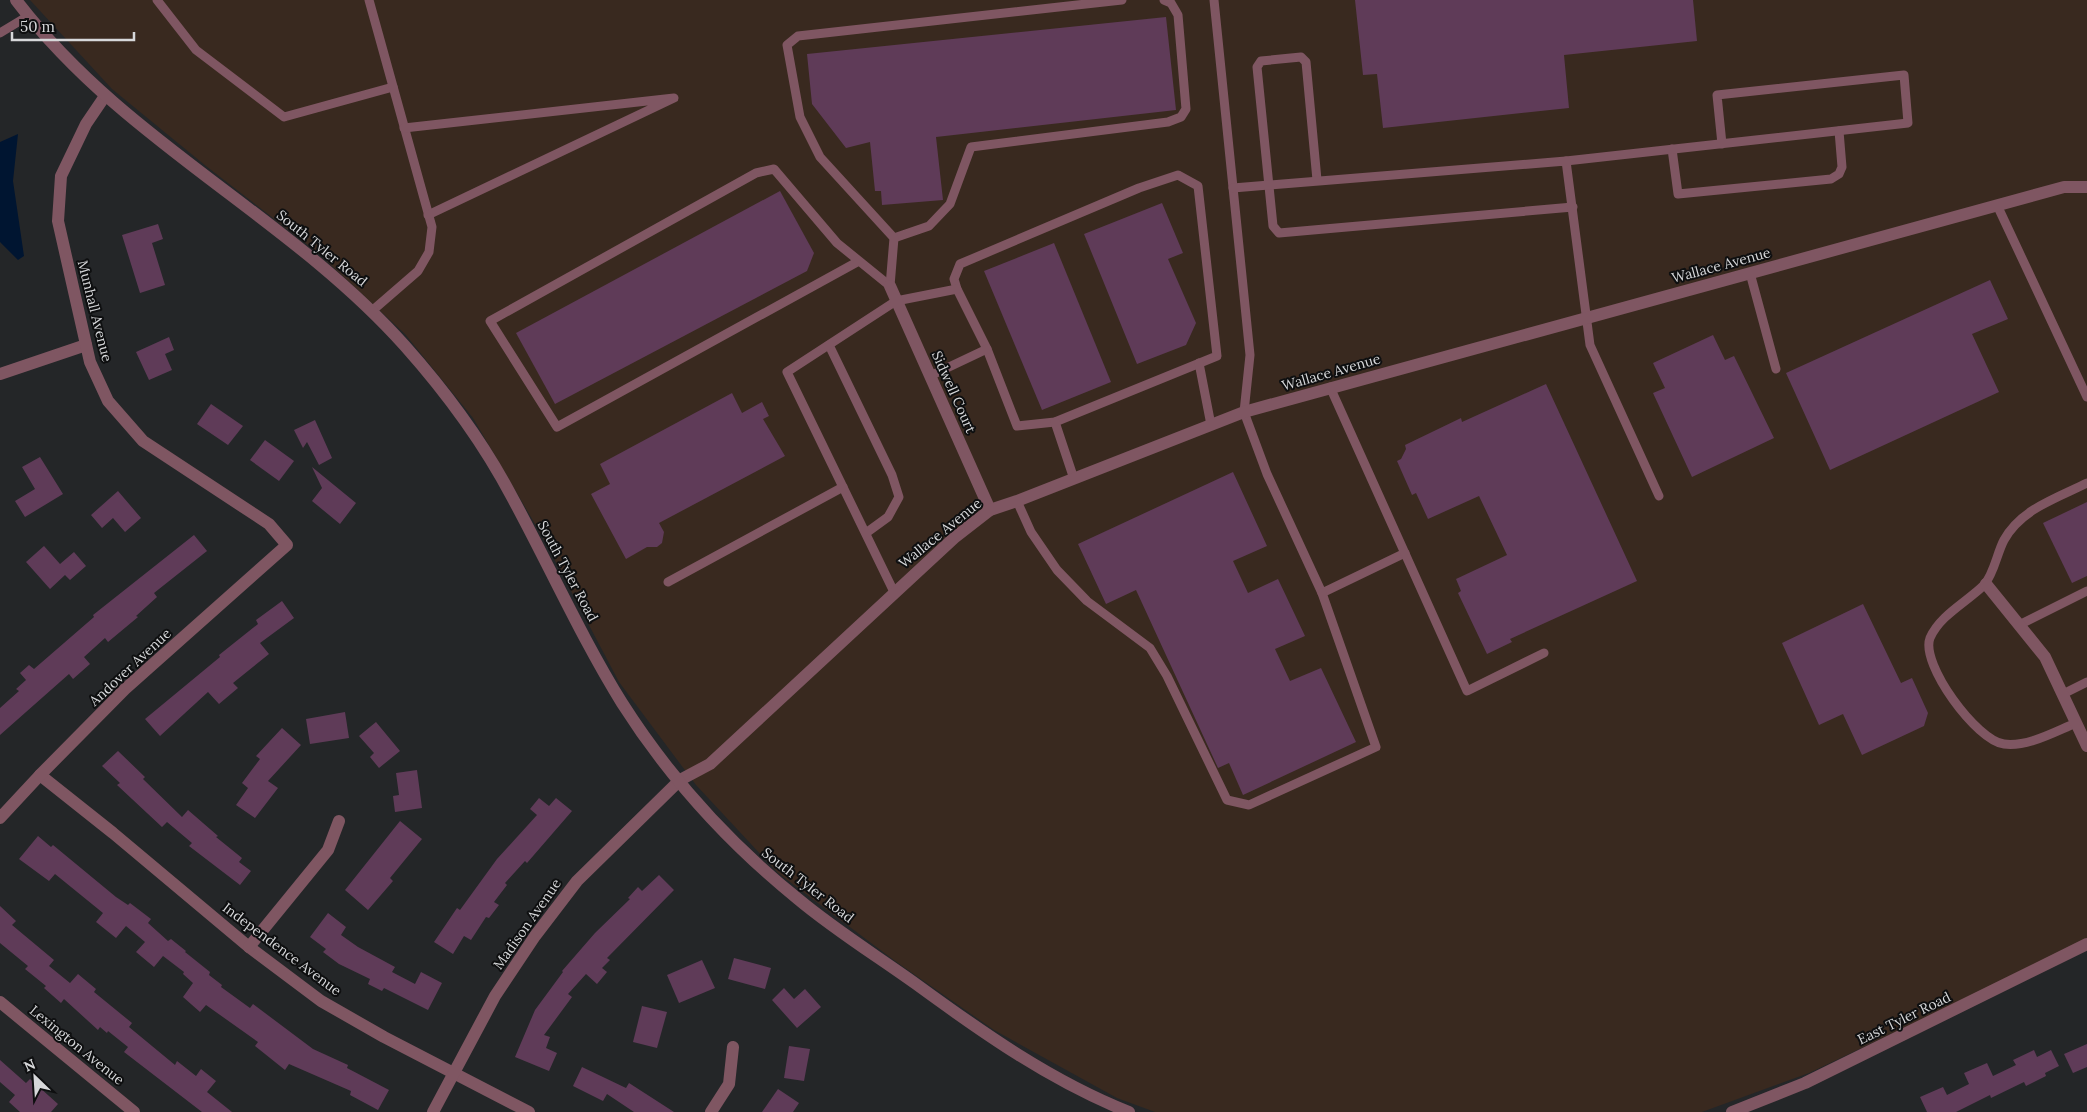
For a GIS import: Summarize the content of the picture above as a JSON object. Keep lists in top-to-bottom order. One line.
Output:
{"streets":{"street":["South Tyler Road","Wallace Avenue","Munhall Avenue","Sidwell Court","Andover Avenue","Madison Avenue","Independence Avenue","East Tyler Road","Lexington Avenue"]},"crossings":[["South Tyler Road","Wallace Avenue"],["South Tyler Road","Munhall Avenue"],["South Tyler Road","Madison Avenue"],["Wallace Avenue","Sidwell Court"],["Wallace Avenue","Madison Avenue"],["Munhall Avenue","Andover Avenue"],["Andover Avenue","Independence Avenue"],["Madison Avenue","Independence Avenue"]],"scale_bar":"50 m","north":"top left"}
